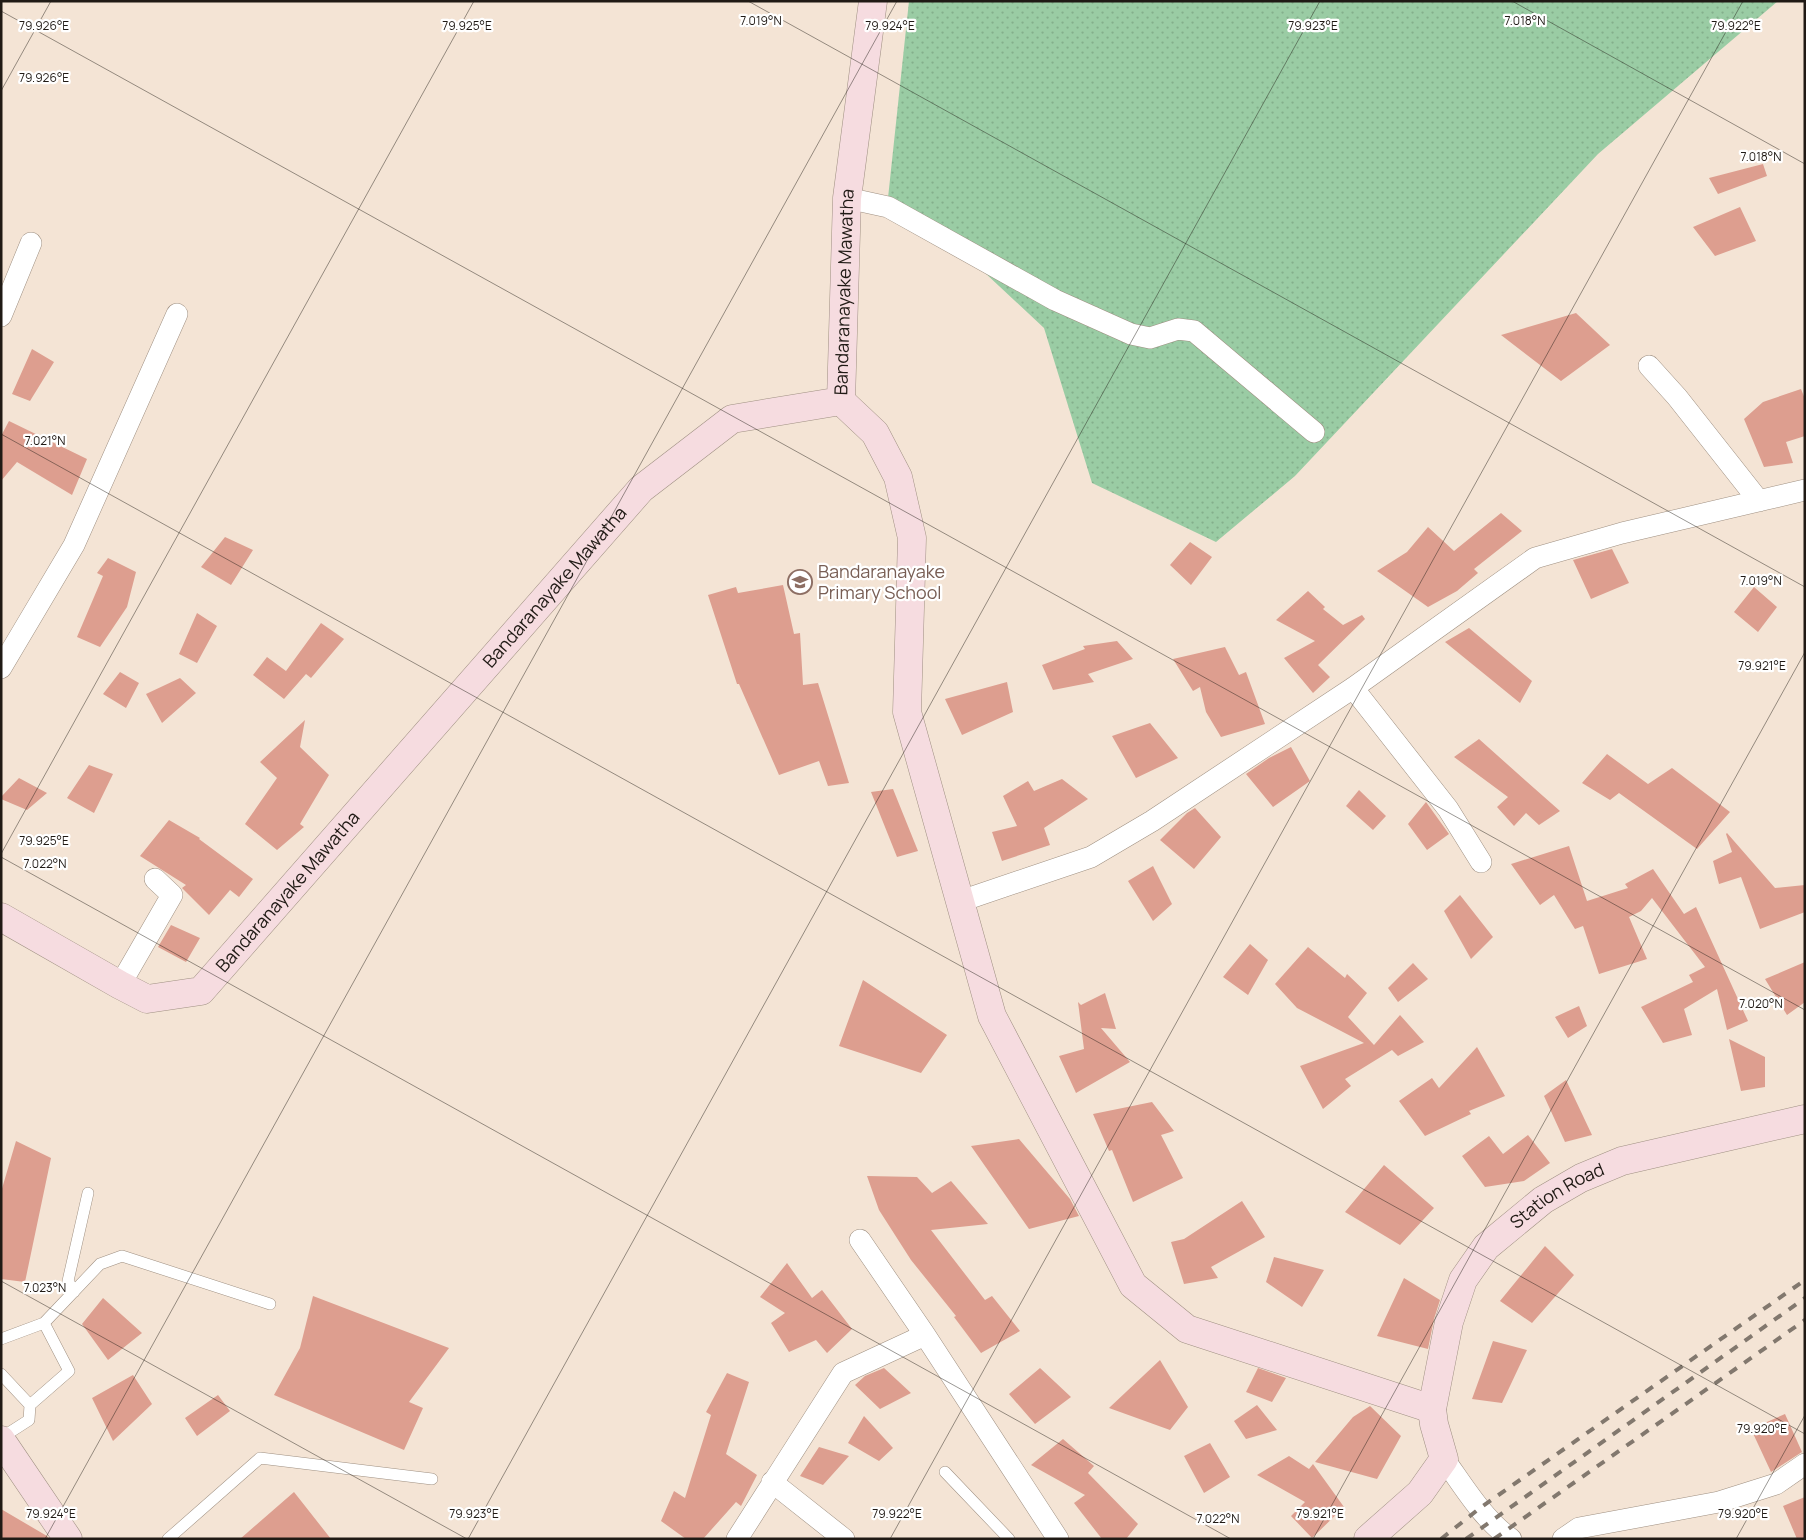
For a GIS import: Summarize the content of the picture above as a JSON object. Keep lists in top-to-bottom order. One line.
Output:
{"streets":{"street":["Bandaranayake Mawatha","Station Road"]},"places":{"school or university":["Bandaranayake Primary School"]},"coordinates":["7.019°N","7.018°N","79.926°E","79.925°E","79.924°E","79.923°E","79.922°E","7.021°N","79.921°E","7.022°N","7.020°N","7.023°N","79.920°E"]}
